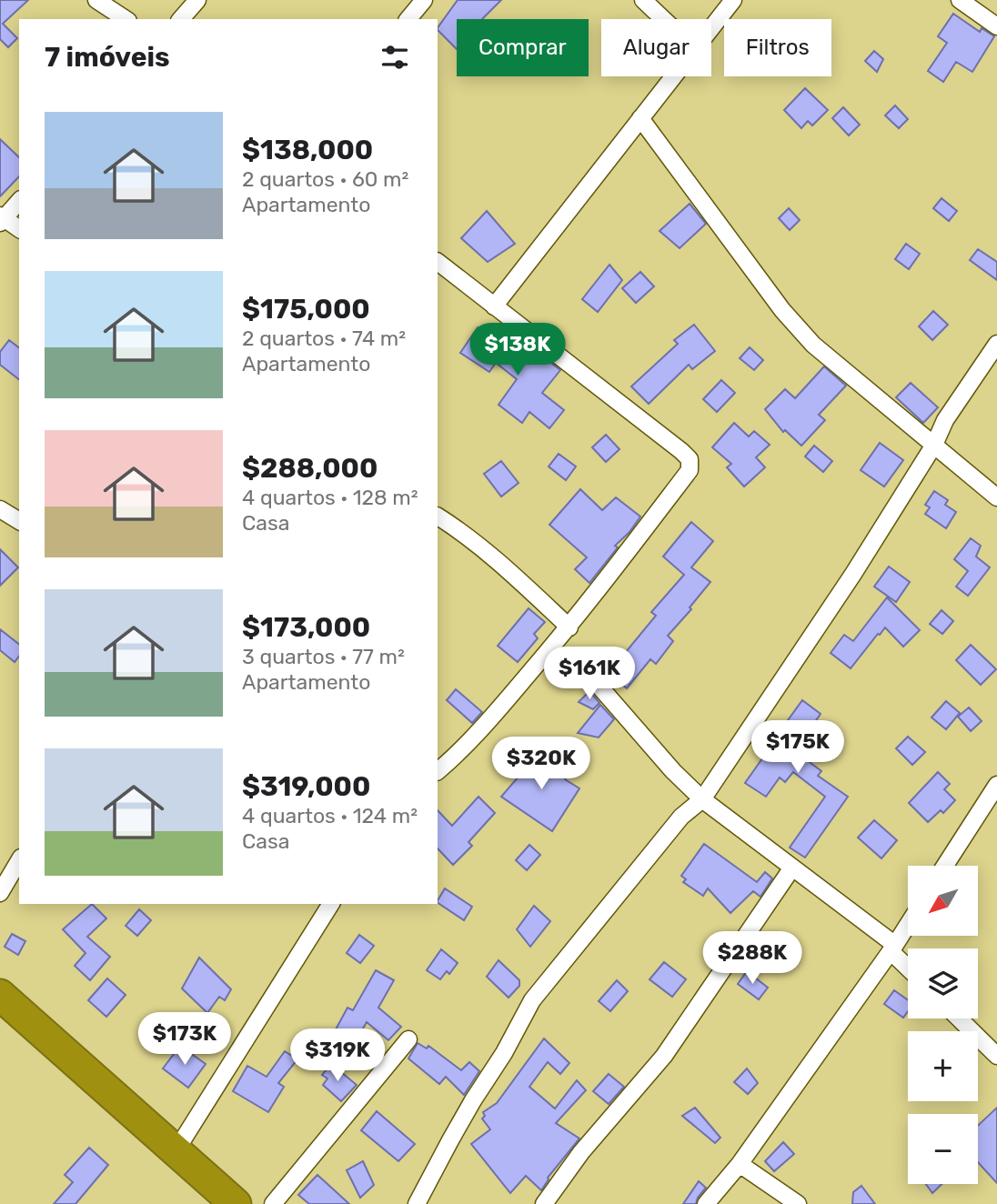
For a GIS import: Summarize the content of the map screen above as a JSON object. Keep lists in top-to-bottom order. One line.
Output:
{"north":"bottom left","page":{"chip":["Comprar","Alugar","Filtros"],"heading":"7 imóveis","list":[{"name":"$138,000","note":"2 quartos · 60 m² · Apartamento"},{"name":"$175,000","note":"2 quartos · 74 m² · Apartamento"},{"name":"$288,000","note":"4 quartos · 128 m² · Casa"},{"name":"$173,000","note":"3 quartos · 77 m² · Apartamento"},{"name":"$319,000","note":"4 quartos · 124 m² · Casa"}],"price":["$138K","$161K","$175K","$320K","$288K","$173K","$319K"],"map_buttons":["+","−"]}}
